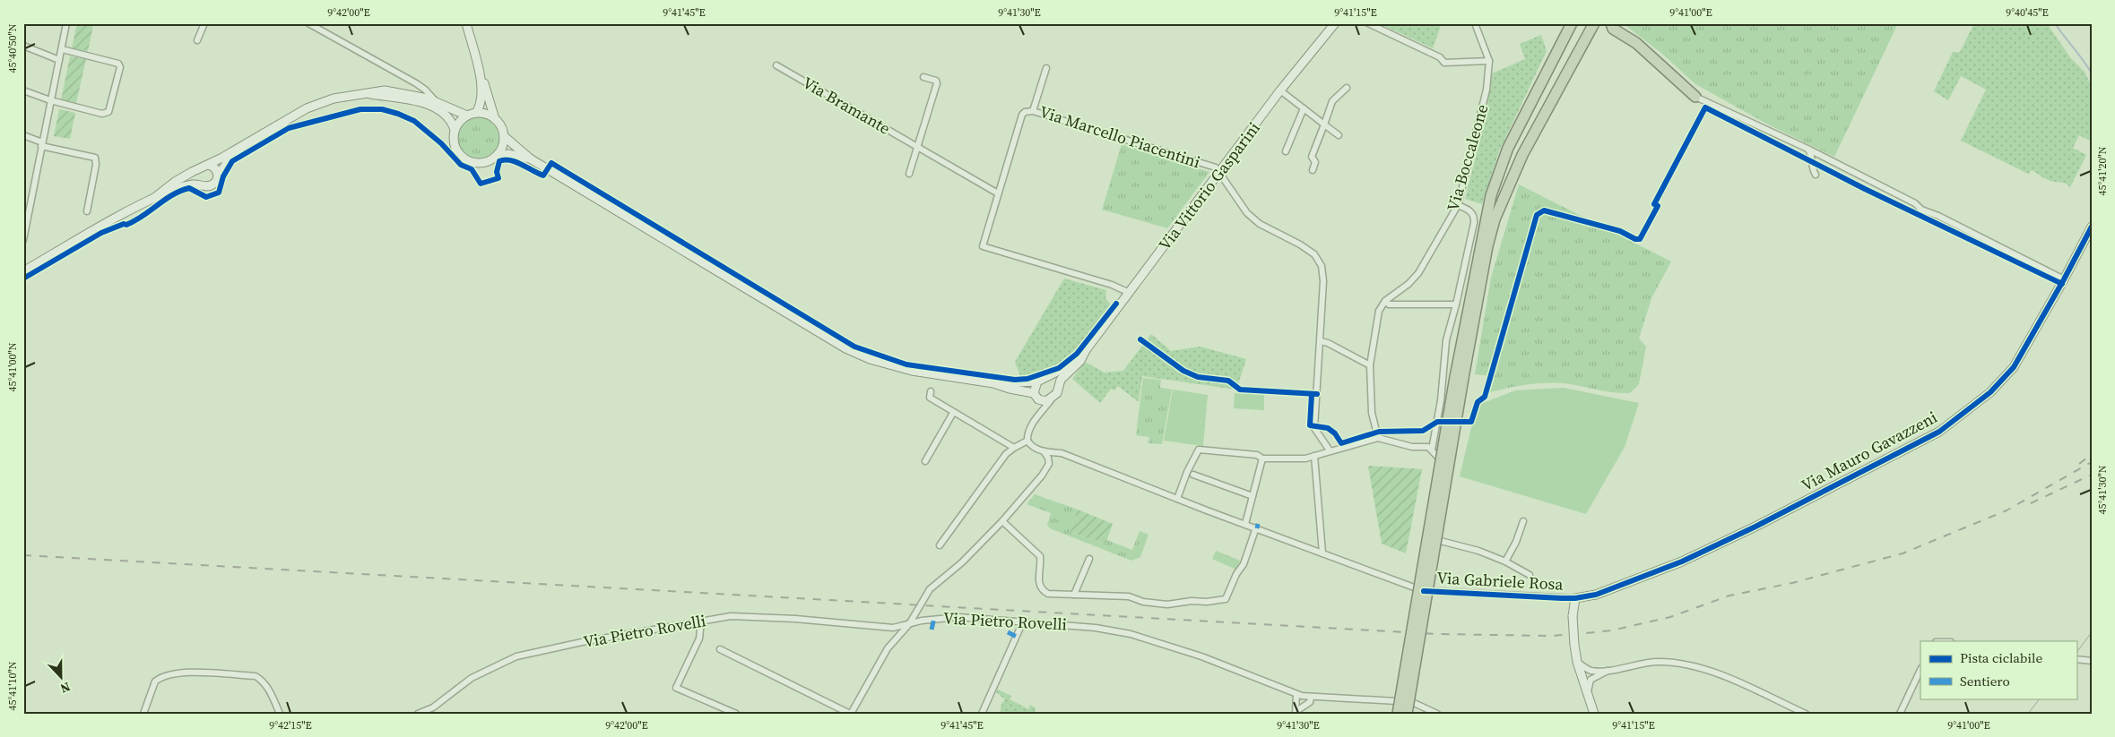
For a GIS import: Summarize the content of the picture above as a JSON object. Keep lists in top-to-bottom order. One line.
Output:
{"streets":{"street":["Via Bramante","Via Marcello Piacentini","Via Boccaleone","Via Vittorio Gasparini","Via Mauro Gavazzeni","Via Gabriele Rosa","Via Pietro Rovelli"]},"crossings":[["Via Marcello Piacentini","Via Vittorio Gasparini"],["Via Vittorio Gasparini","Via Gabriele Rosa"],["Via Mauro Gavazzeni","Via Gabriele Rosa"]],"legend":["Pista ciclabile","Sentiero"],"north":"bottom","coordinates":["9°42'00\"E","9°41'45\"E","9°41'30\"E","9°41'15\"E","9°41'00\"E","9°40'45\"E","45°40'50\"N","45°41'20\"N","45°41'00\"N","45°41'30\"N","45°41'10\"N","9°42'15\"E"]}
